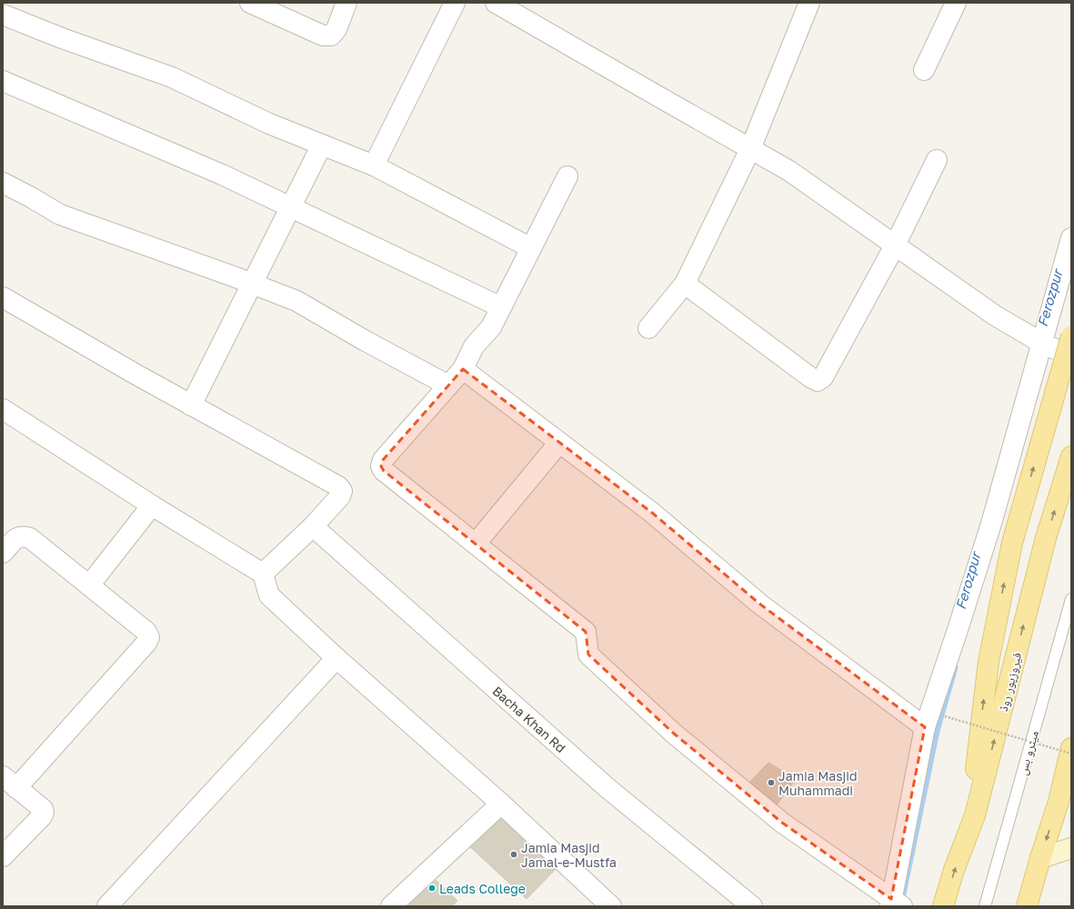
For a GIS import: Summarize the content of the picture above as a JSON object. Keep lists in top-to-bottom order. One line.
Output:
{"streets":{"main road":["فیروزپور روڈ"],"street":["Bacha Khan Rd"],"lane":["میٹرو بس"]},"water":["Ferozpur"],"places":["Jamia Masjid Muhammadi","Jamia Masjid Jamal-e-Mustfa","Leads College"]}
